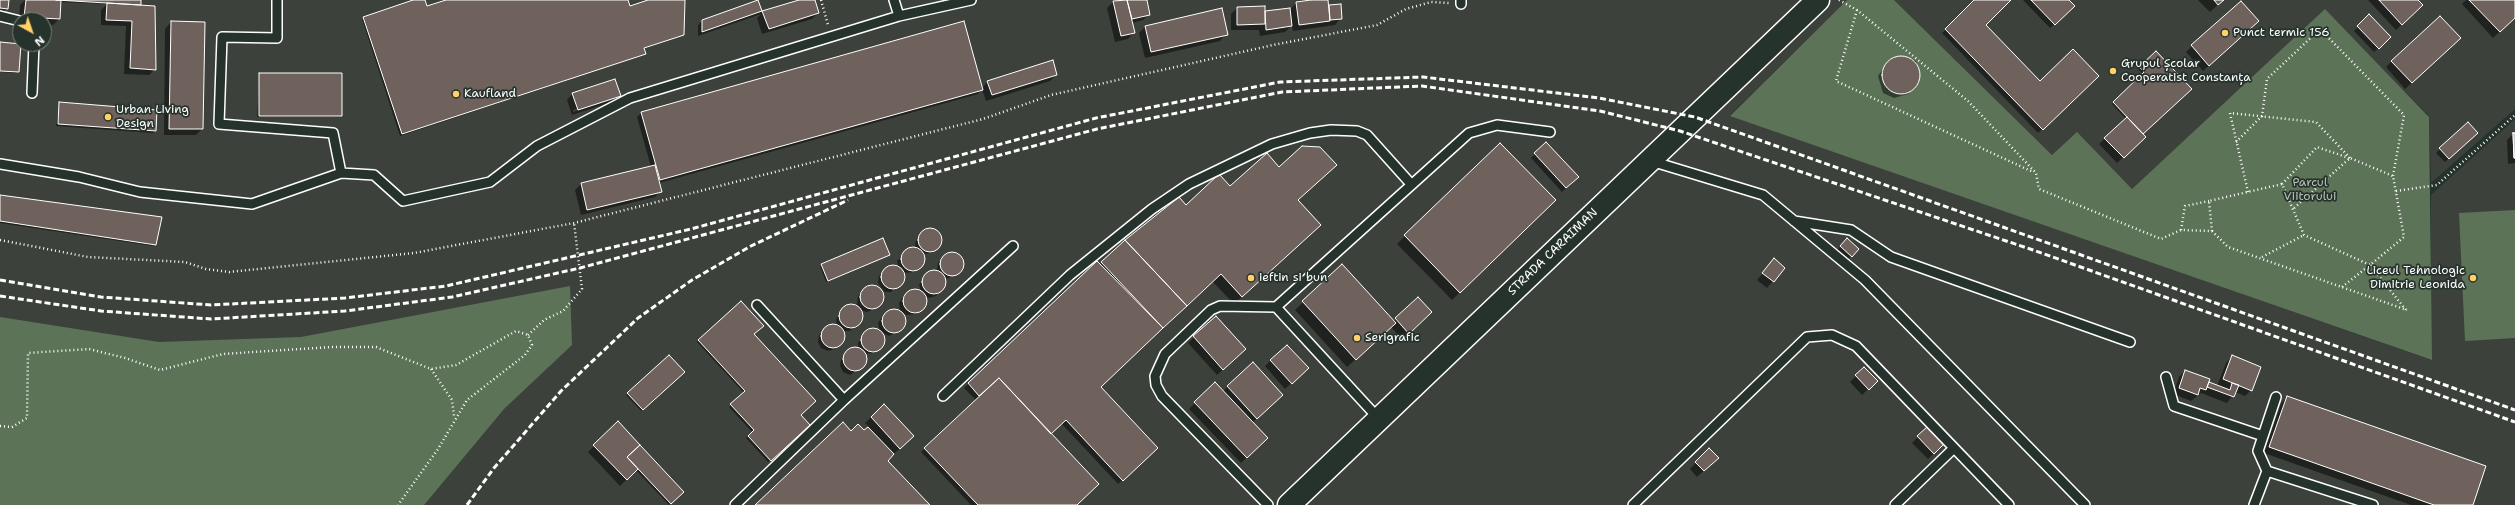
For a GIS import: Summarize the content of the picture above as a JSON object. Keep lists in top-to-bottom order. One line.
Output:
{"streets":{"street":["STRADA CARAIMAN"]},"parks":["Parcul Viitorului"],"places":["Punct termic 156","Grupul Școlar Cooperatist Constanța","Kaufland","Urban Living Design","ieftin si bun","Liceul Tehnologic Dimitrie Leonida","Serigrafic"],"north":"bottom right"}
